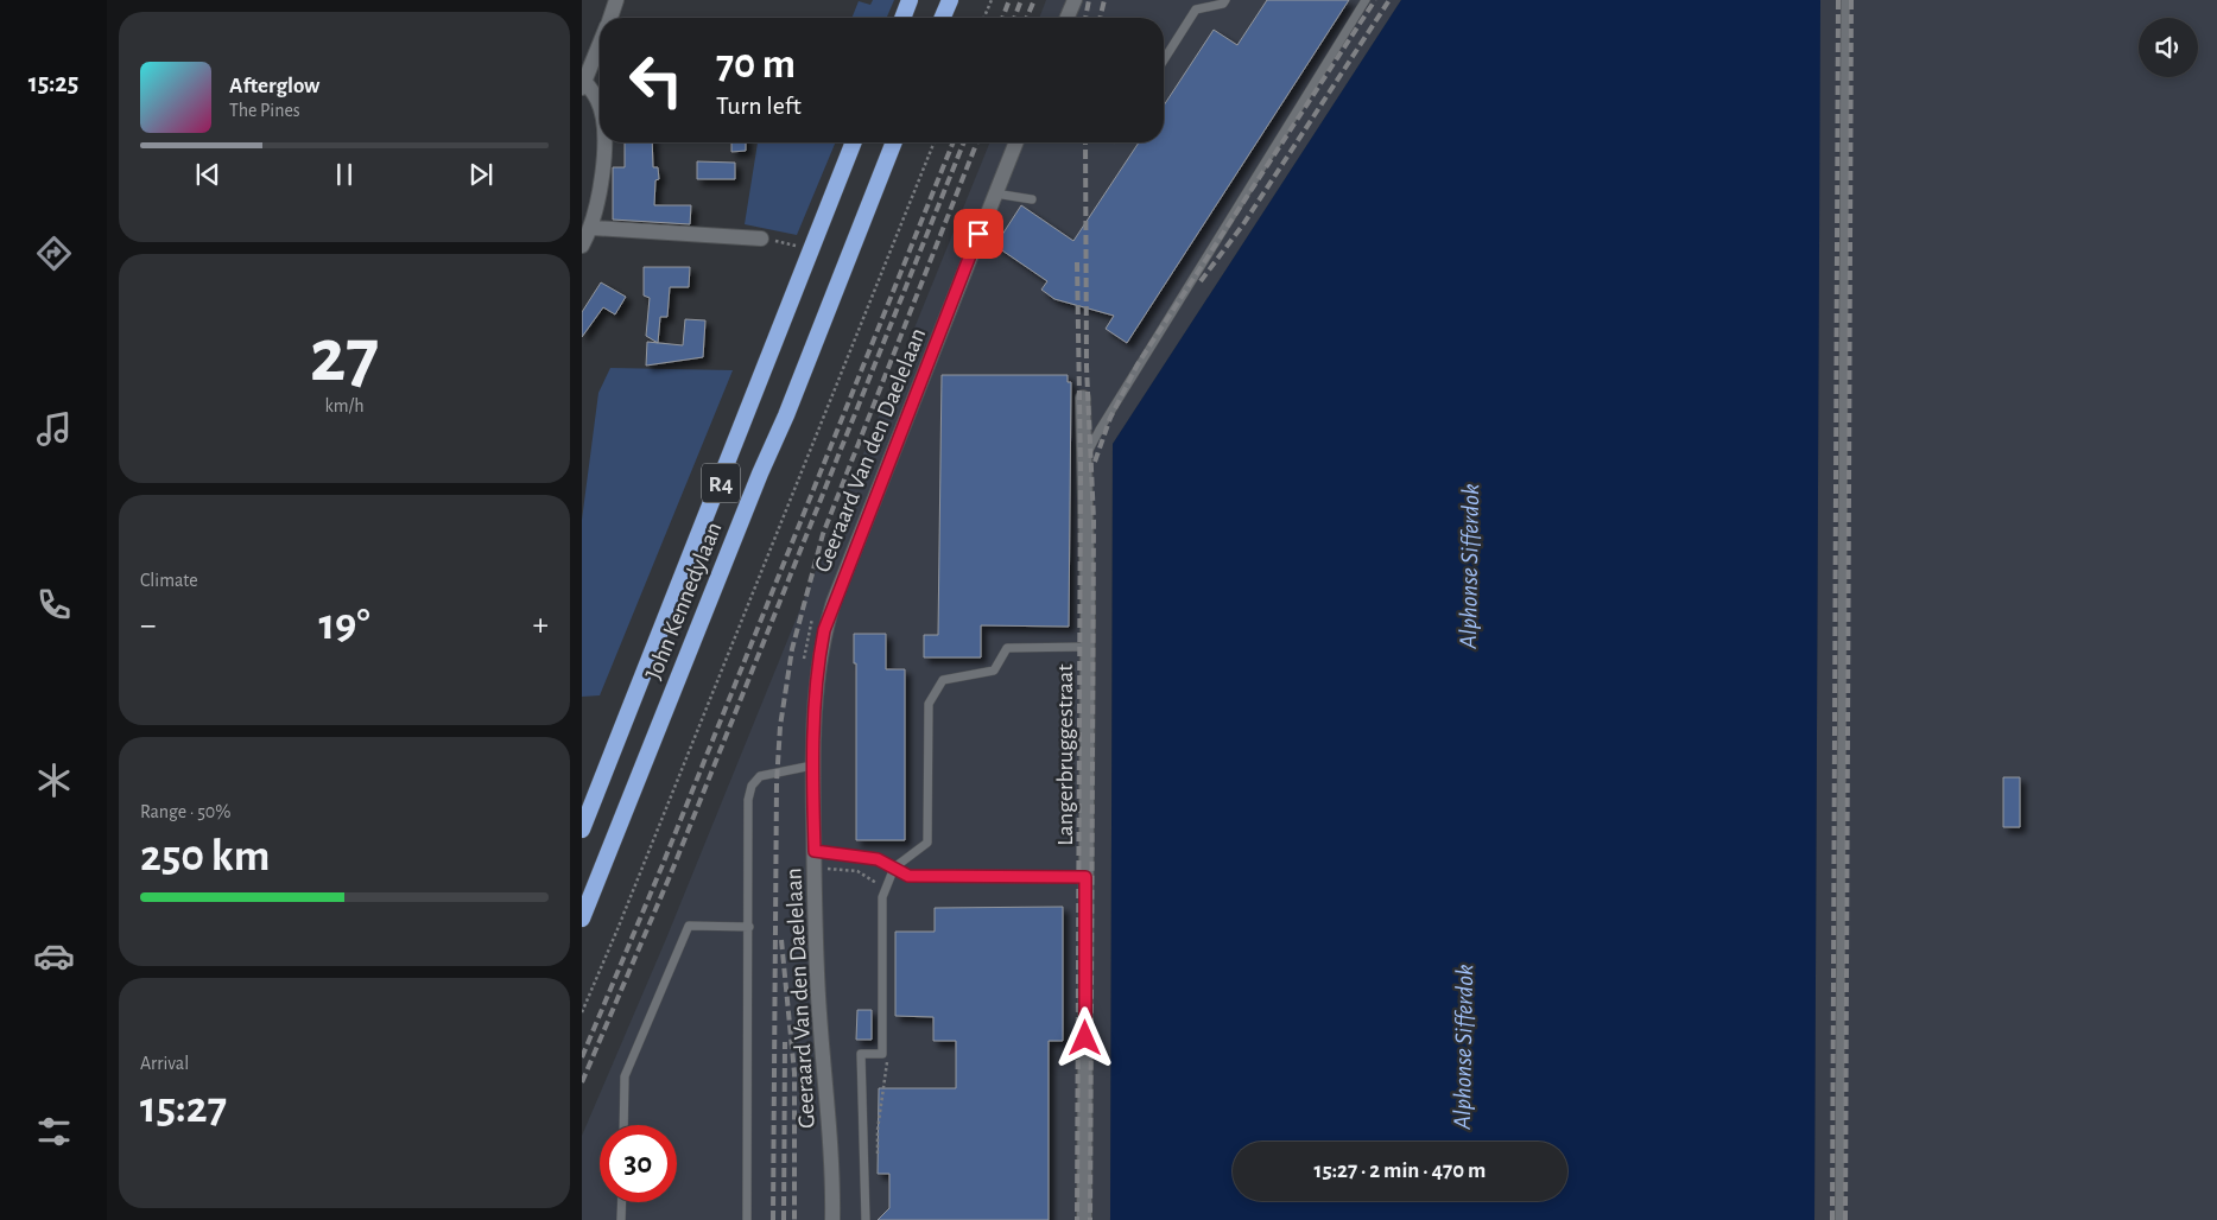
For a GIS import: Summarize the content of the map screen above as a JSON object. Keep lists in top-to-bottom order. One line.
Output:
{"streets":{"highway":["R4","John Kennedylaan"],"street":["Geeraard Van den Daelelaan","Langerbruggestraat"]},"water":["Alphonse Sifferdok"],"page":{"tabs":"15:25","turn":["70 m","Turn left"],"song":["Afterglow","The Pines"],"tile":[["27","km/h"],"Climate",["Range · 50%","250 km"],["Arrival","15:27"]],"heat":["−","19°","+"],"limit":"30","trip":"15:27 · 2 min · 470 m"}}
